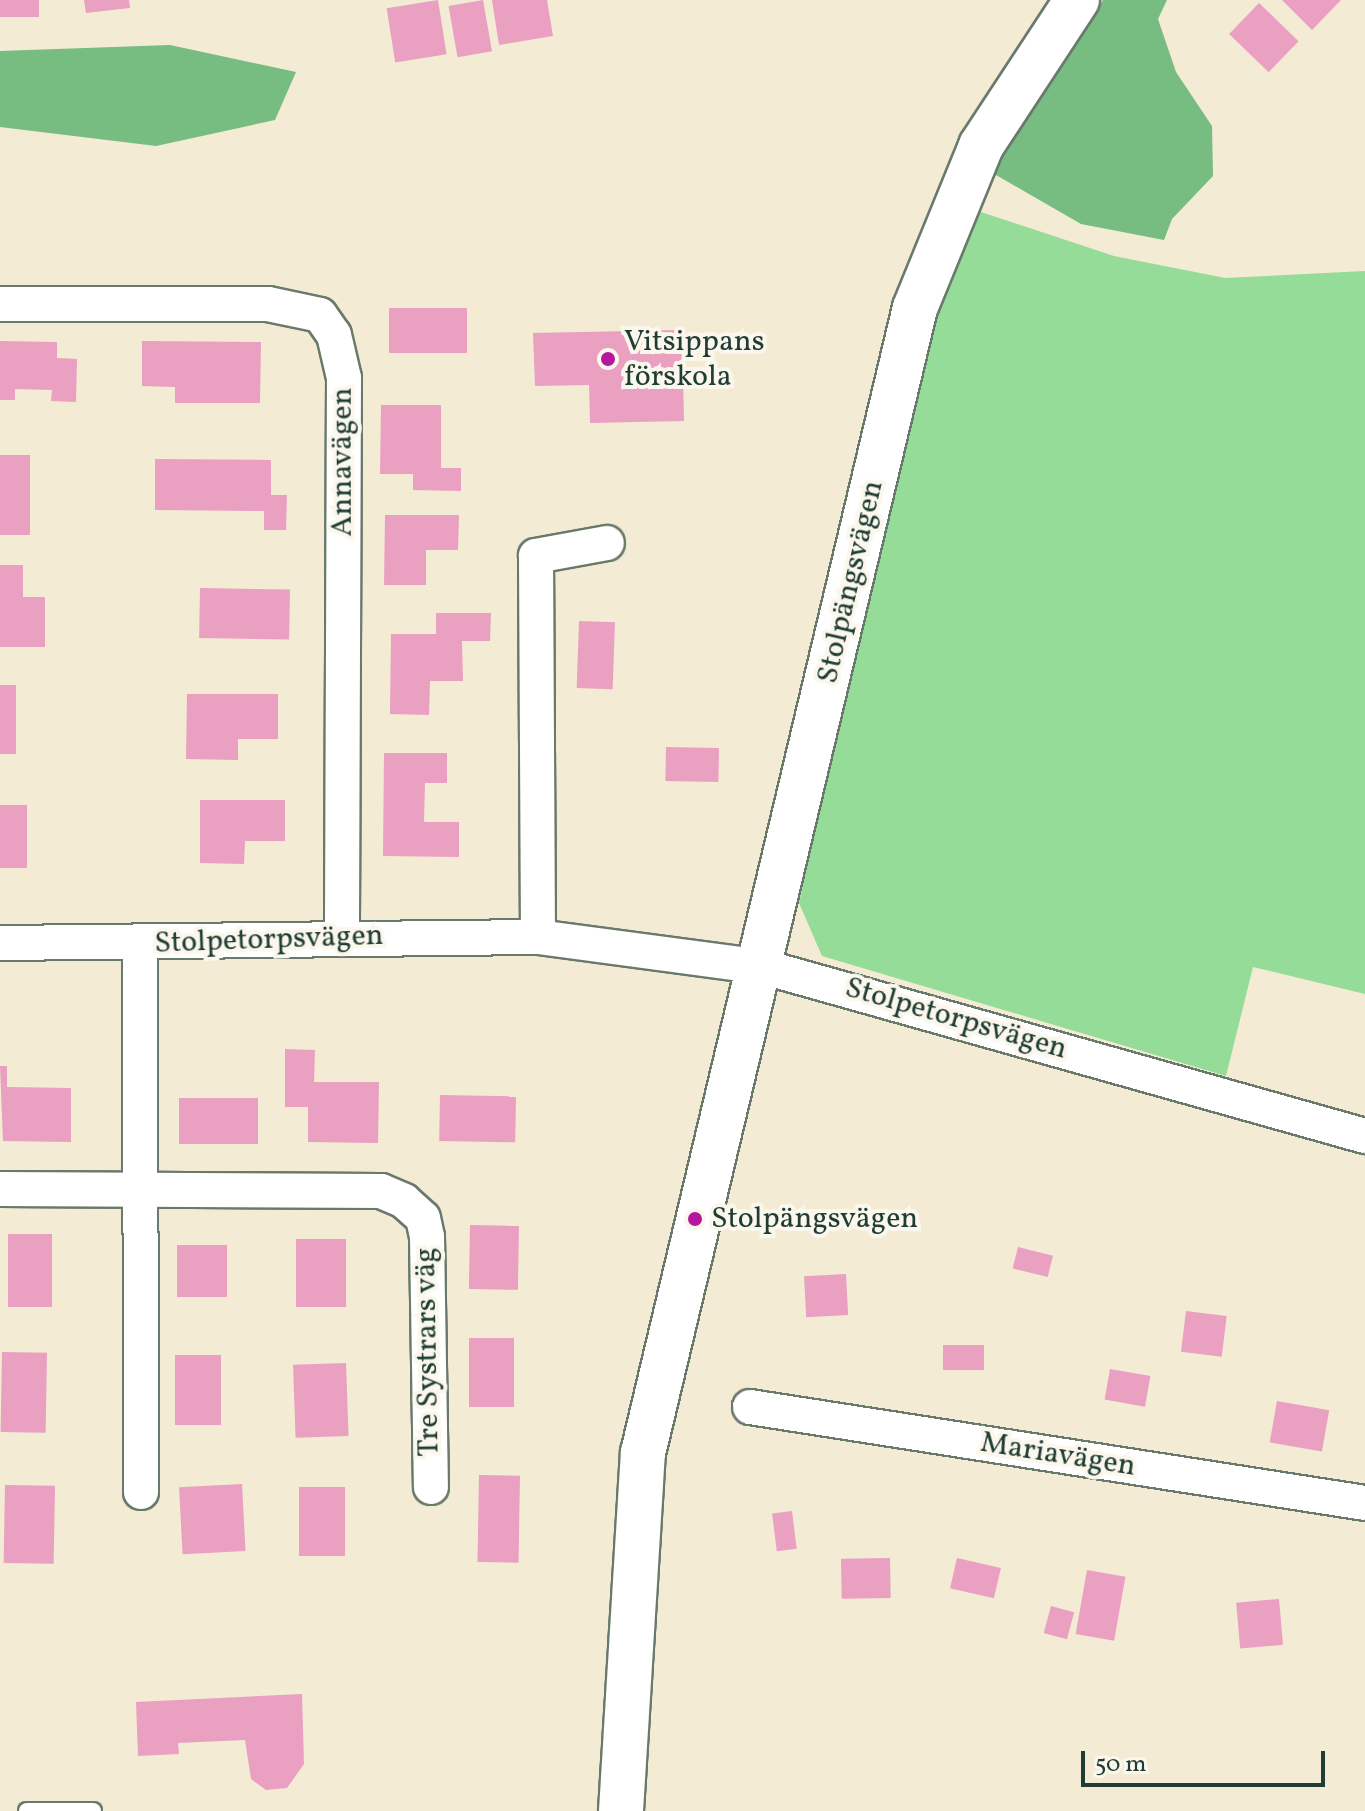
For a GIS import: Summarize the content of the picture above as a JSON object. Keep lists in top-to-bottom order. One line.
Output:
{"streets":{"main road":["Stolpängsvägen"],"street":["Annavägen","Stolpetorpsvägen","Tre Systrars väg","Mariavägen"]},"crossings":[["Annavägen","Stolpetorpsvägen"],["Stolpängsvägen","Stolpetorpsvägen"]],"places":["Vitsippans förskola","Stolpängsvägen"],"scale_bar":"50 m"}
